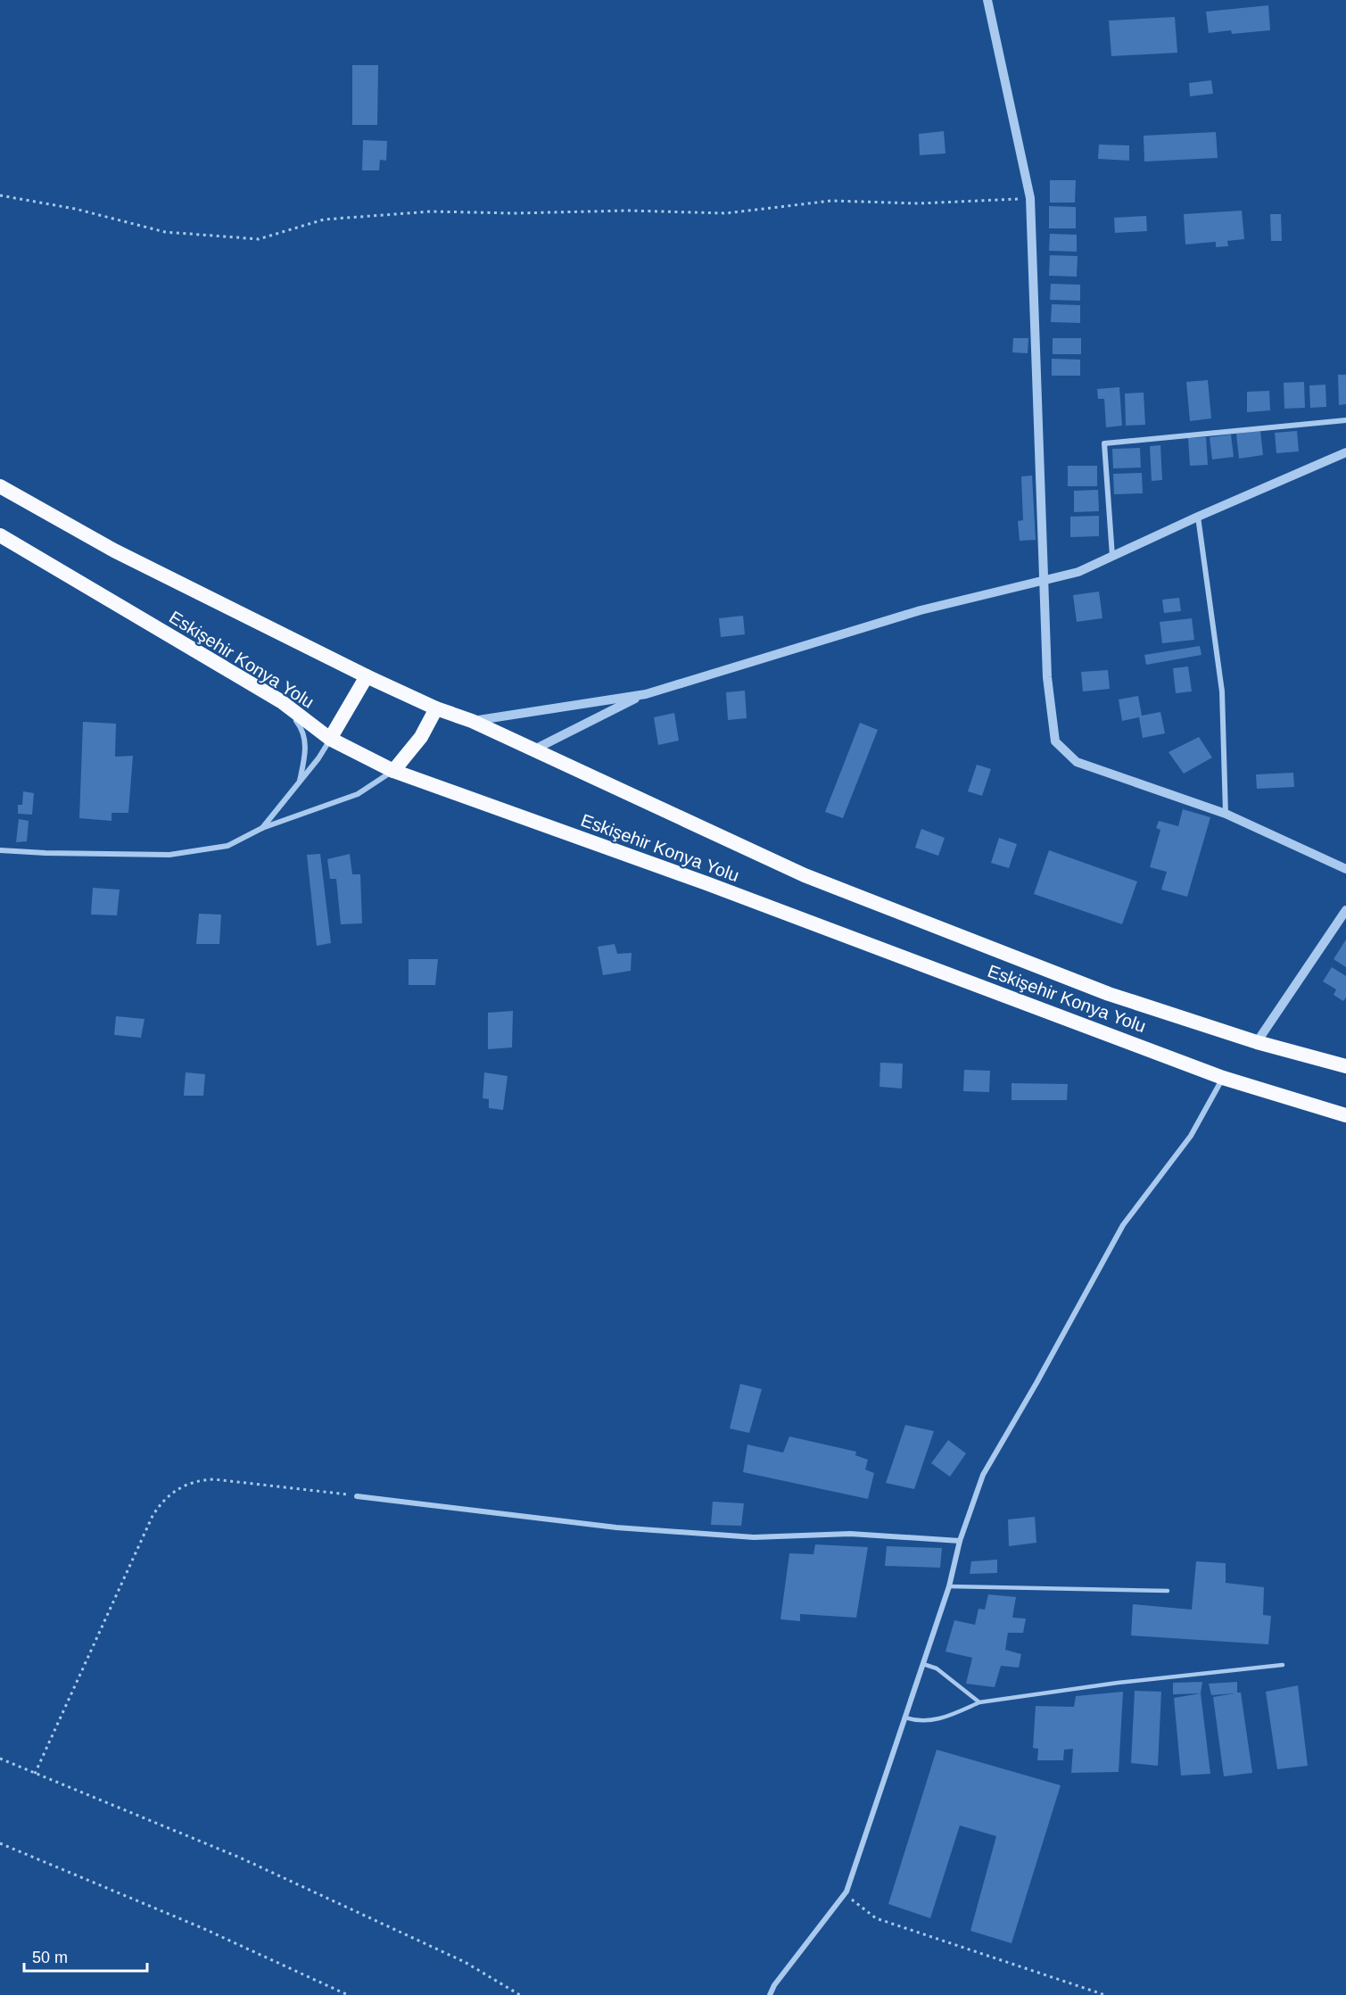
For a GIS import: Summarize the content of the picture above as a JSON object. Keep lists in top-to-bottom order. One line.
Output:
{"streets":{"highway":["Eskişehir Konya Yolu"]},"scale_bar":"50 m"}
